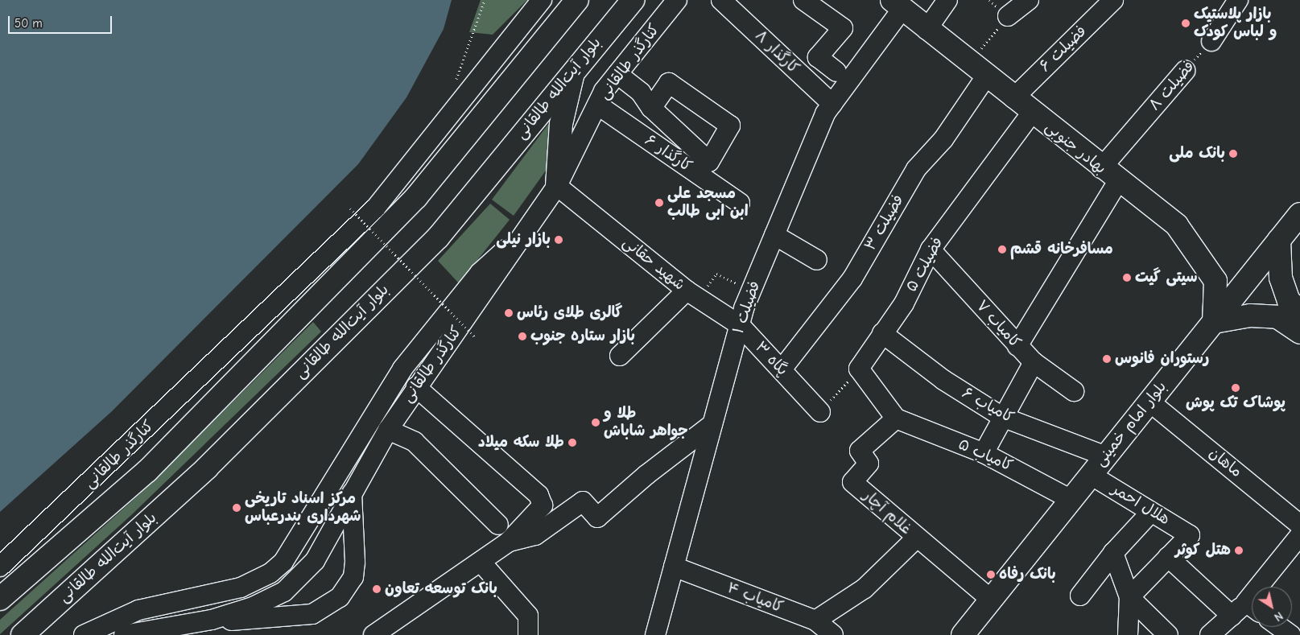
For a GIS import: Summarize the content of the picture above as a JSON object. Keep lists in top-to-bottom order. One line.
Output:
{"streets":{"main road":["بلوار آیت‌الله طالقانی","بهادر جنوبی","بلوار امام خمینی"],"street":["فضیلت ۶","کارگذار ۸","کنارگذر طالقانی","فضیلت ۸","کارگذار ۶","فضیلت ۳","شهید حقانی","فضیلت ۵","فضیلت ۱","کامیاب ۷","پگاه ۳","کامیاب ۶","کامیاب ۵","ماهان","هلال احمر","غلام آچار","کامیاب ۴"]},"crossings":[["فضیلت ۶","بهادر جنوبی"],["کارگذار ۸","فضیلت ۱"],["کنارگذر طالقانی","کارگذار ۶"],["کنارگذر طالقانی","شهید حقانی"],["فضیلت ۸","بهادر جنوبی"],["فضیلت ۸","کامیاب ۷"],["بهادر جنوبی","فضیلت ۳"],["بهادر جنوبی","فضیلت ۵"],["بهادر جنوبی","فضیلت ۱"],["بهادر جنوبی","بلوار امام خمینی"],["فضیلت ۳","پگاه ۳"],["شهید حقانی","فضیلت ۱"],["شهید حقانی","پگاه ۳"],["فضیلت ۵","کامیاب ۷"],["فضیلت ۵","کامیاب ۶"],["فضیلت ۱","پگاه ۳"],["فضیلت ۱","کامیاب ۴"],["کامیاب ۶","بلوار امام خمینی"],["بلوار امام خمینی","کامیاب ۵"],["بلوار امام خمینی","ماهان"],["بلوار امام خمینی","هلال احمر"],["بلوار امام خمینی","غلام آچار"],["کامیاب ۵","غلام آچار"]],"places":["بازار پلاستیک و لباس کودک","بانک ملی","مسجد علی ابن ابی طالب","بازار نیلی","مسافرخانه قشم","سیتی گیت","گالری طلای رئاس","بازار ستاره جنوب","رستوران فانوس","پوشاک تک پوش","طلا و جواهر شاباش","طلا سکه میلاد","مرکز اسناد تاریخی شهرداری بندرعباس","هتل کوثر","بانک رفاه","بانک توسعه تعاون"],"scale_bar":"50 m","north":"bottom right"}
